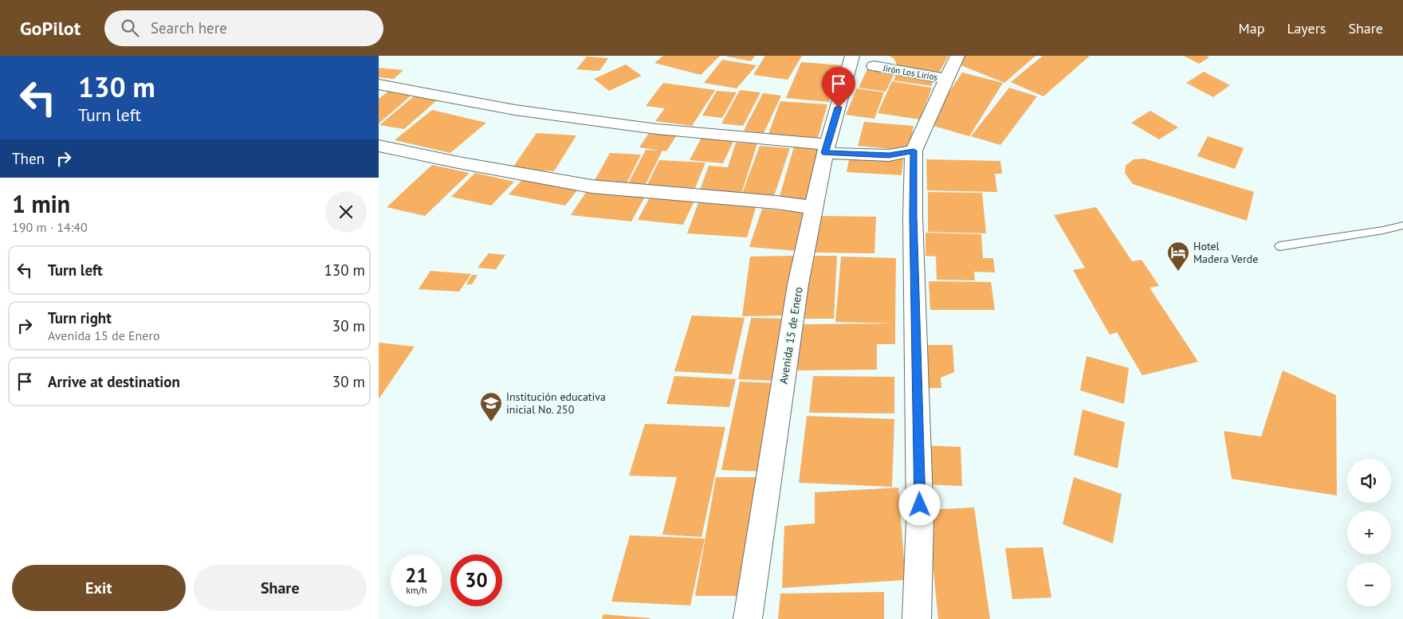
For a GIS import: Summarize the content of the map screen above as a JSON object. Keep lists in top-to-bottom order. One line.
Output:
{"streets":{"street":["Jirón Los Lirios","Avenida 15 de Enero"]},"places":{"hotel":["Hotel Madera Verde"],"school or university":["Institución educativa inicial No. 250"]},"page":{"header":"GoPilot","search":"Search here","nav":["Map","Layers","Share"],"turn":["130 m","Turn left"],"then":"Then","heading":["1 min","190 m · 14:40"],"list":[{"name":"Turn left","value":"130 m"},{"name":"Turn right","note":"Avenida 15 de Enero","value":"30 m"},{"name":"Arrive at destination","value":"30 m"}],"map_buttons":["+","−"],"speed":"21 km/h","limit":"30","buttons":["Exit","Share"]}}
